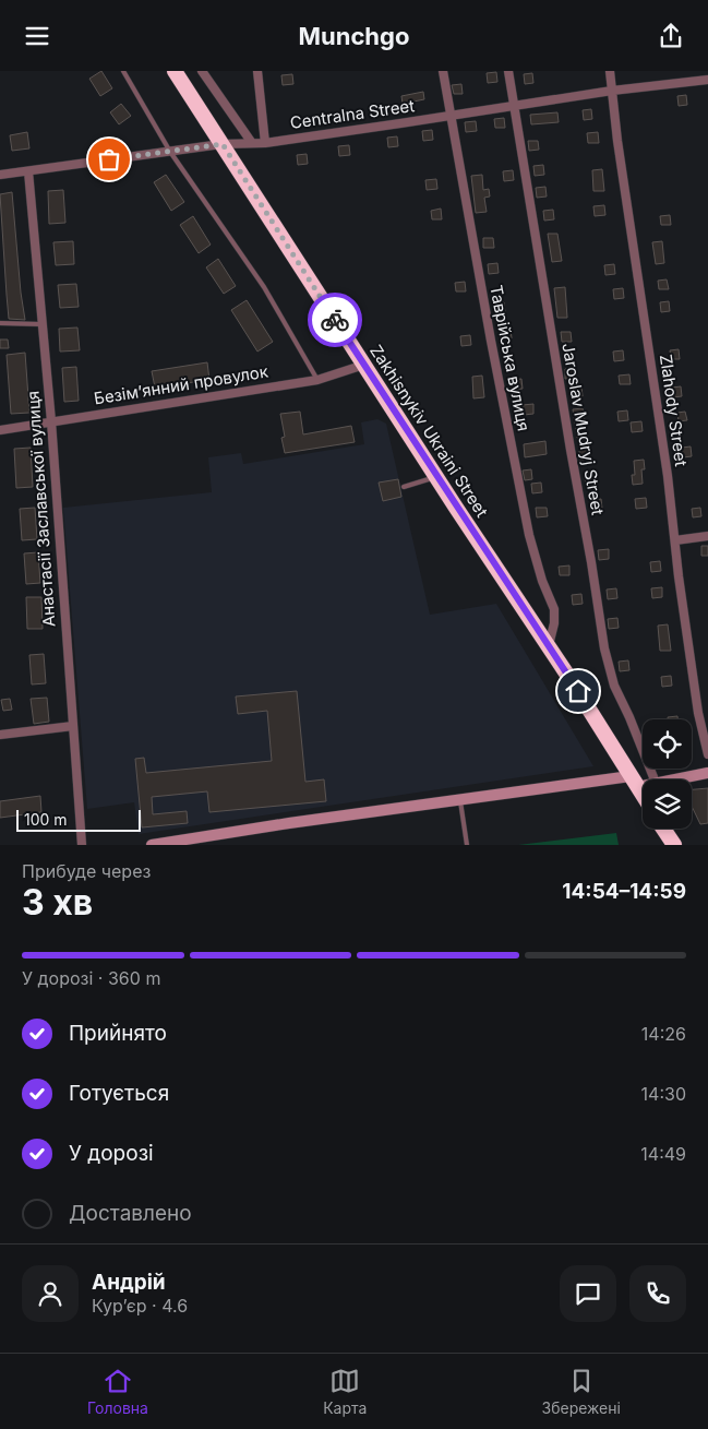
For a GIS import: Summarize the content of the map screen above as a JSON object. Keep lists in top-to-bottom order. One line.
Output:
{"streets":{"highway":["Zakhisnykiv Ukraini Street"],"street":["Centralna Street","Таврійська вулиця","Безімʼянний провулок","Zlahody Street","Jaroslav Mudryj Street","Анастасії Заславської вулиця"]},"crossings":[["Centralna Street","Таврійська вулиця"],["Centralna Street","Zlahody Street"],["Centralna Street","Jaroslav Mudryj Street"],["Centralna Street","Zakhisnykiv Ukraini Street"],["Centralna Street","Анастасії Заславської вулиця"],["Таврійська вулиця","Zakhisnykiv Ukraini Street"],["Безімʼянний провулок","Zakhisnykiv Ukraini Street"],["Безімʼянний провулок","Анастасії Заславської вулиця"]],"scale_bar":"100 m","page":{"header":"Munchgo","scale":"100 m","heading":["3 хв","Прибуде через","14:54–14:59"],"panel":["Андрій","Кур’єр · 4.6"],"bar":"У дорозі · 360 m","list":[["Прийнято","14:26"],["Готується","14:30"],["У дорозі","14:49"],"Доставлено"],"tabs":["Головна","Карта","Збережені"]}}
